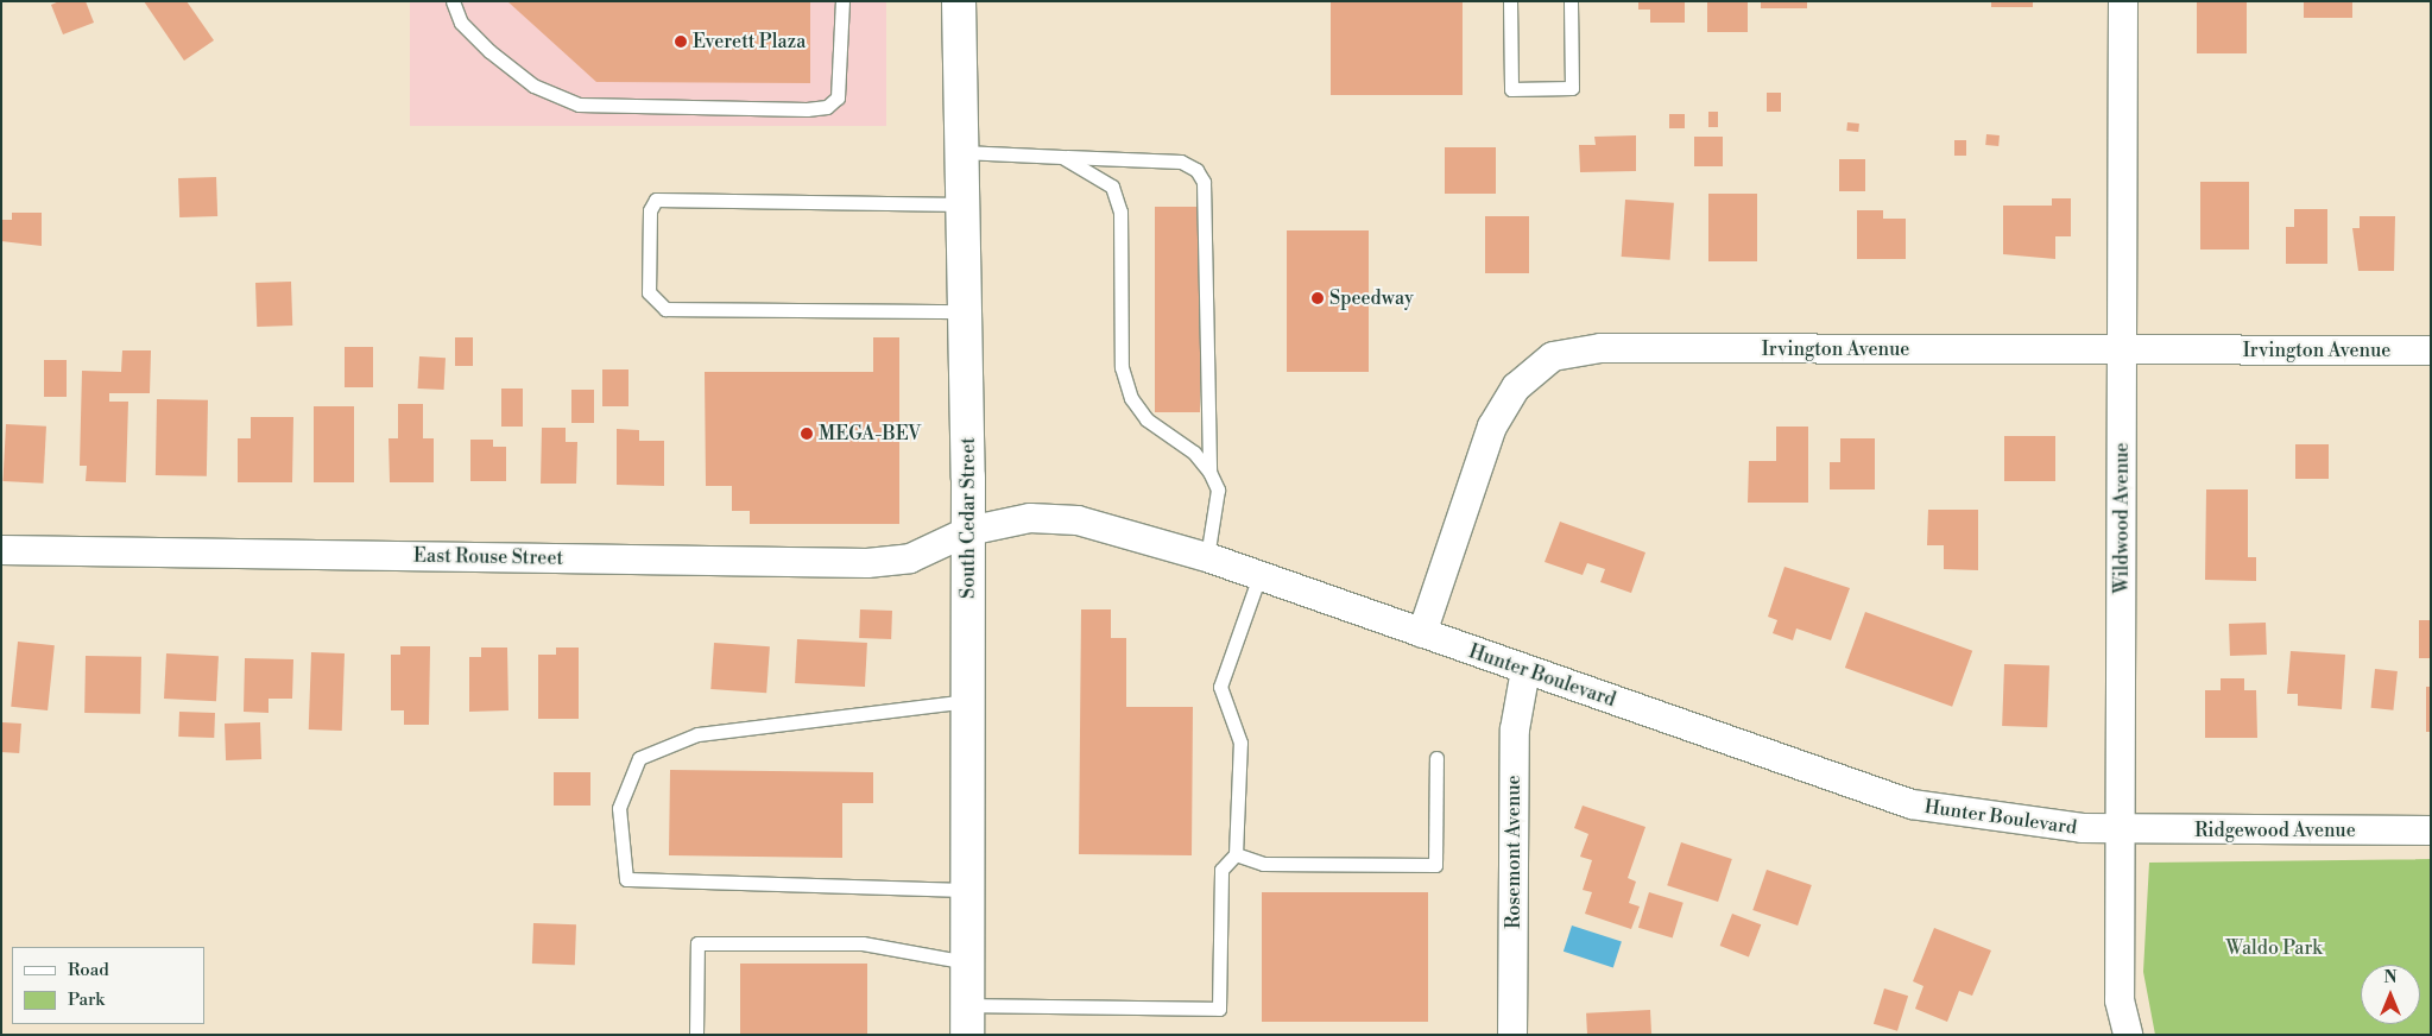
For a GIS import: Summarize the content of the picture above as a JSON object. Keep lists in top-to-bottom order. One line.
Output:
{"streets":{"main road":["South Cedar Street"],"street":["Irvington Avenue","Wildwood Avenue","East Rouse Street","Hunter Boulevard","Ridgewood Avenue","Rosemont Avenue"]},"crossings":[["Irvington Avenue","Wildwood Avenue"],["Irvington Avenue","Hunter Boulevard"],["South Cedar Street","East Rouse Street"],["South Cedar Street","Hunter Boulevard"],["Wildwood Avenue","Hunter Boulevard"],["Wildwood Avenue","Ridgewood Avenue"],["East Rouse Street","Hunter Boulevard"],["Hunter Boulevard","Ridgewood Avenue"],["Hunter Boulevard","Rosemont Avenue"]],"parks":["Waldo Park"],"places":["Everett Plaza","Speedway","MEGA-BEV"],"legend":["Road","Park"],"north":"top"}
